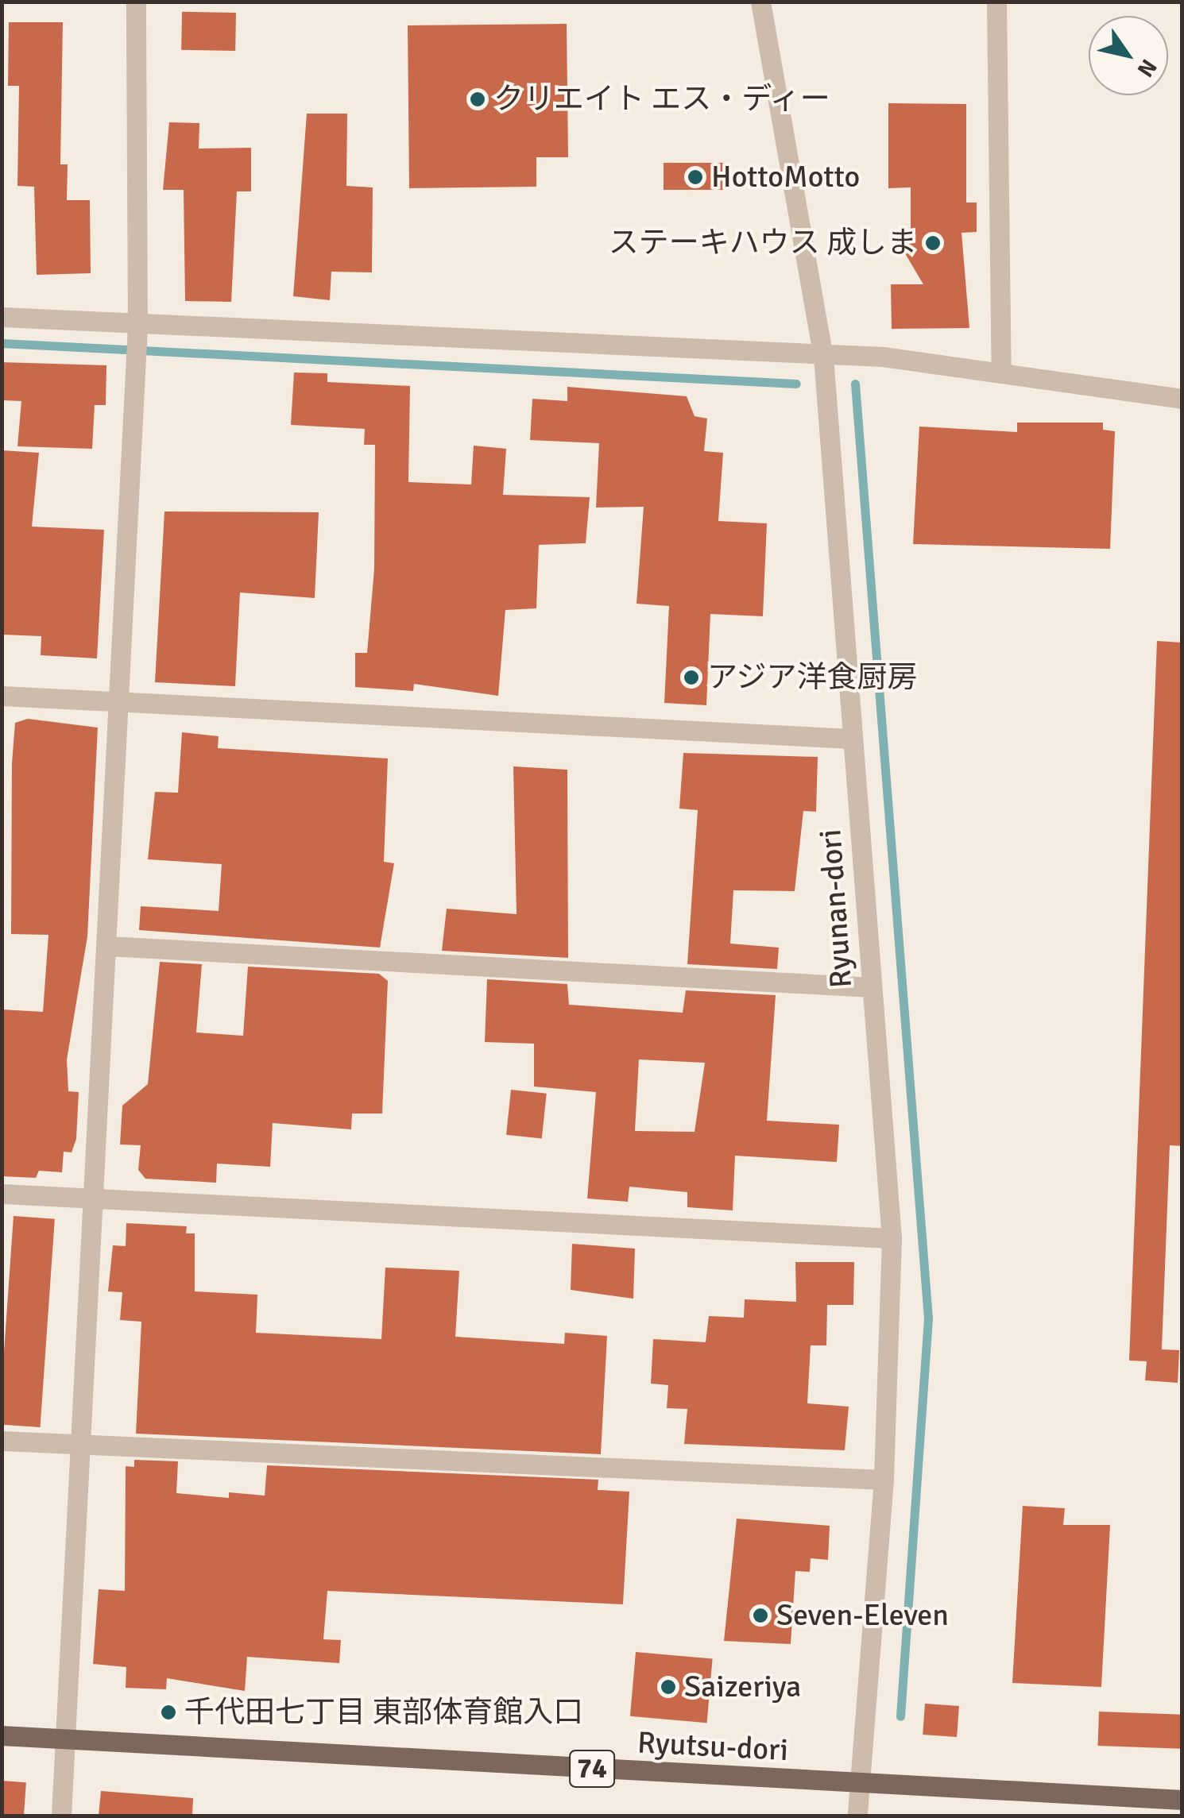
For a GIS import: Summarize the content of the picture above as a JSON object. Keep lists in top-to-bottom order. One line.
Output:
{"streets":{"main road":["Ryutsu-dori","74"],"street":["Ryunan-dori"]},"crossings":[["Ryunan-dori","Ryutsu-dori"]],"places":["クリエイト エス・ディー","HottoMotto","ステーキハウス 成しま","アジア洋食厨房","Seven-Eleven","Saizeriya","千代田七丁目 東部体育館入口"],"north":"bottom right"}
